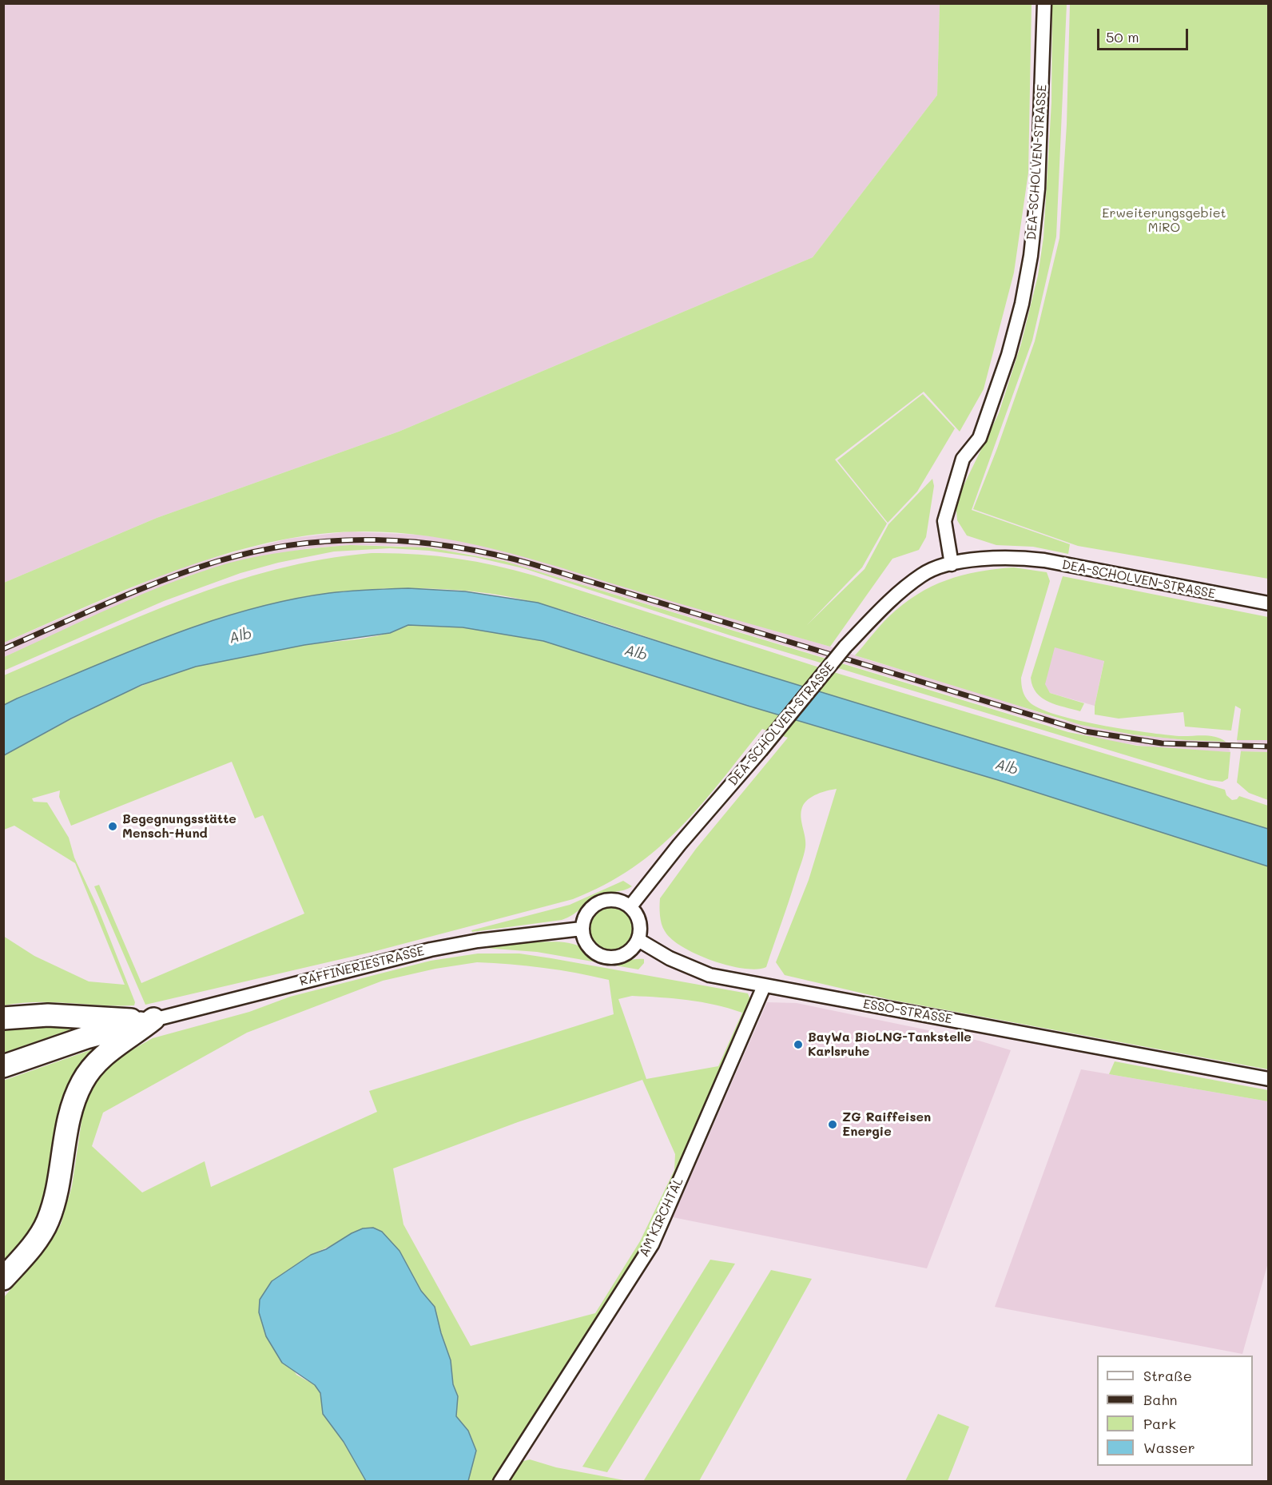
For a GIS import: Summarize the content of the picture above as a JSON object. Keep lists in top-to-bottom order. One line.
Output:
{"streets":{"street":["DEA-SCHOLVEN-STRASSE","RAFFINERIESTRASSE","ESSO-STRASSE","AM KIRCHTAL"]},"crossings":[["DEA-SCHOLVEN-STRASSE","RAFFINERIESTRASSE"],["DEA-SCHOLVEN-STRASSE","ESSO-STRASSE"],["RAFFINERIESTRASSE","ESSO-STRASSE"],["ESSO-STRASSE","AM KIRCHTAL"]],"water":["Alb"],"parks":["Erweiterungsgebiet MiRO"],"places":["Begegnungsstätte Mensch-Hund","BayWa BioLNG-Tankstelle Karlsruhe","ZG Raiffeisen Energie"],"legend":["Straße","Bahn","Park","Wasser"],"scale_bar":"50 m"}
